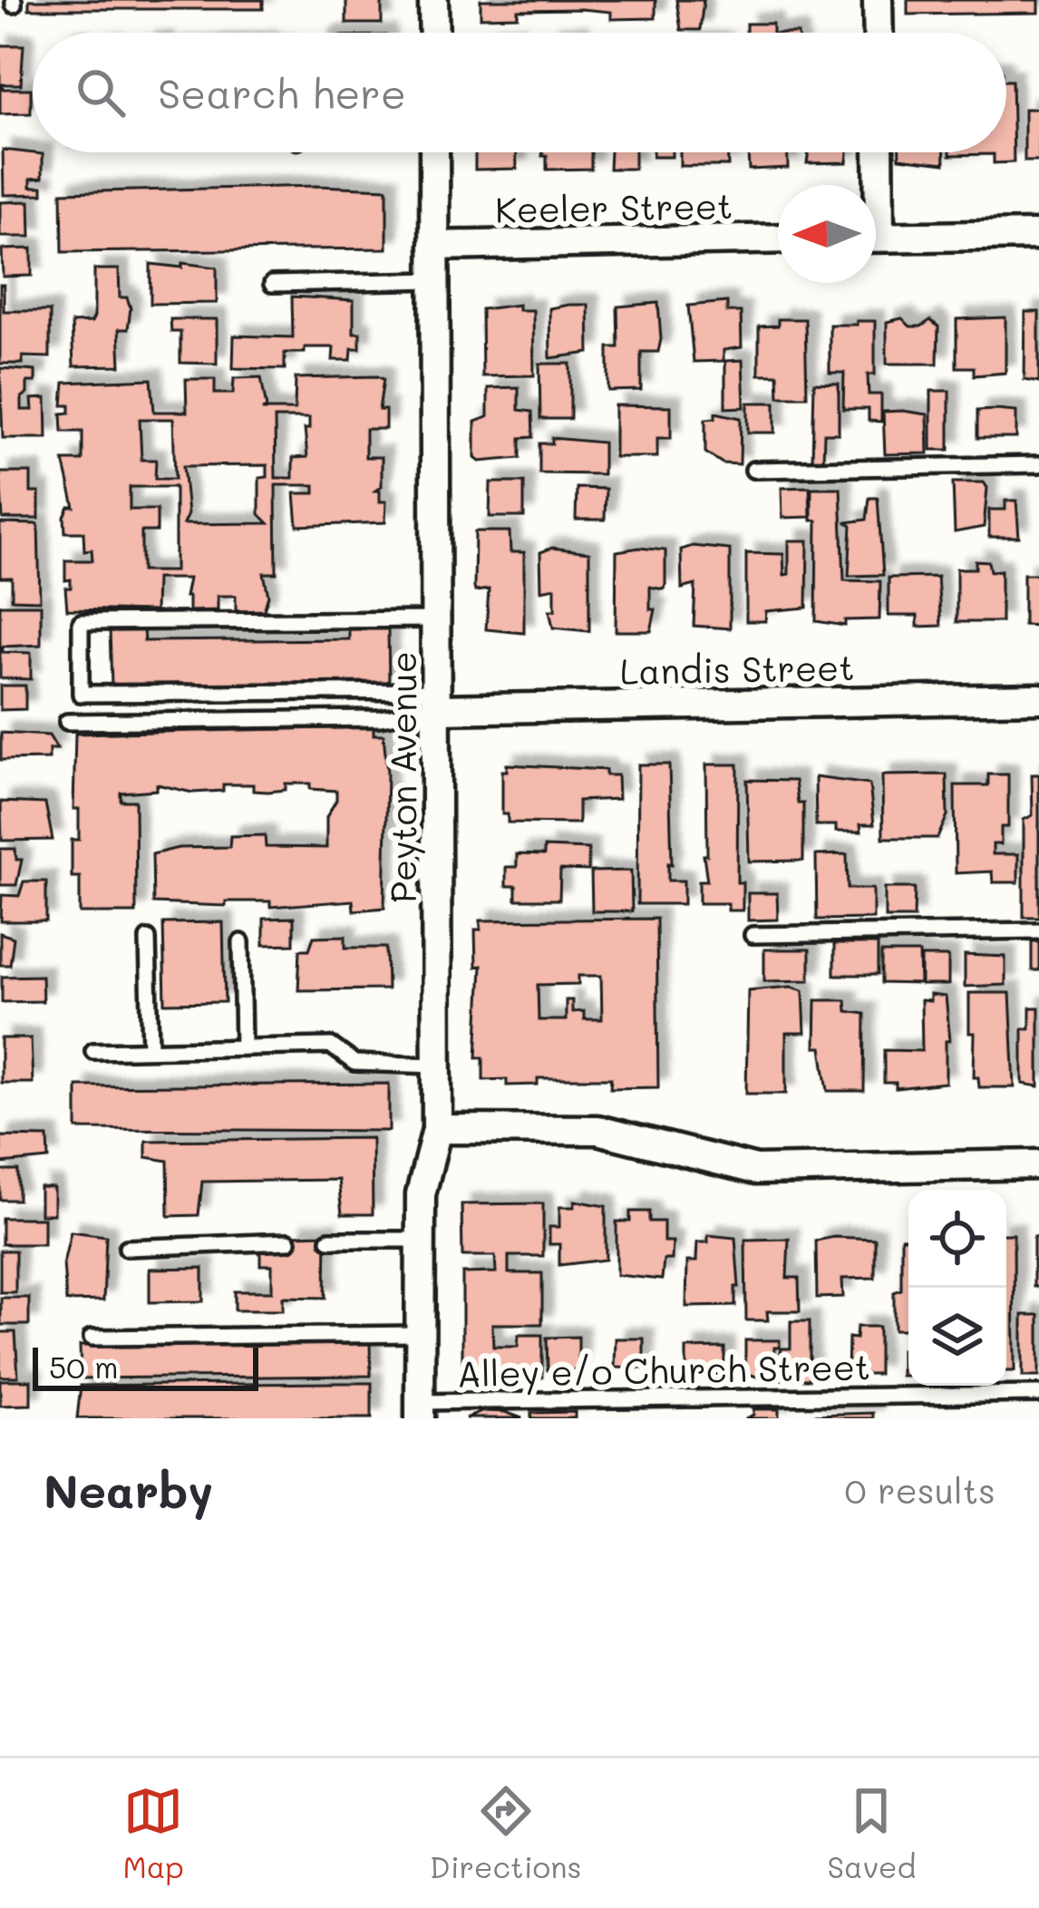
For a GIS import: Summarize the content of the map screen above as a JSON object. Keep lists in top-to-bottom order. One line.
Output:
{"streets":{"street":["Keeler Street","Landis Street","Peyton Avenue"],"lane":["Alley e/o Church Street"]},"crossings":[["Keeler Street","Peyton Avenue"],["Landis Street","Peyton Avenue"],["Peyton Avenue","Alley e/o Church Street"]],"scale_bar":"50 m","north":"left","page":{"search":"Search here","scale":"50 m","heading":["Nearby","0 results"],"nav":["Map","Directions","Saved"]}}
